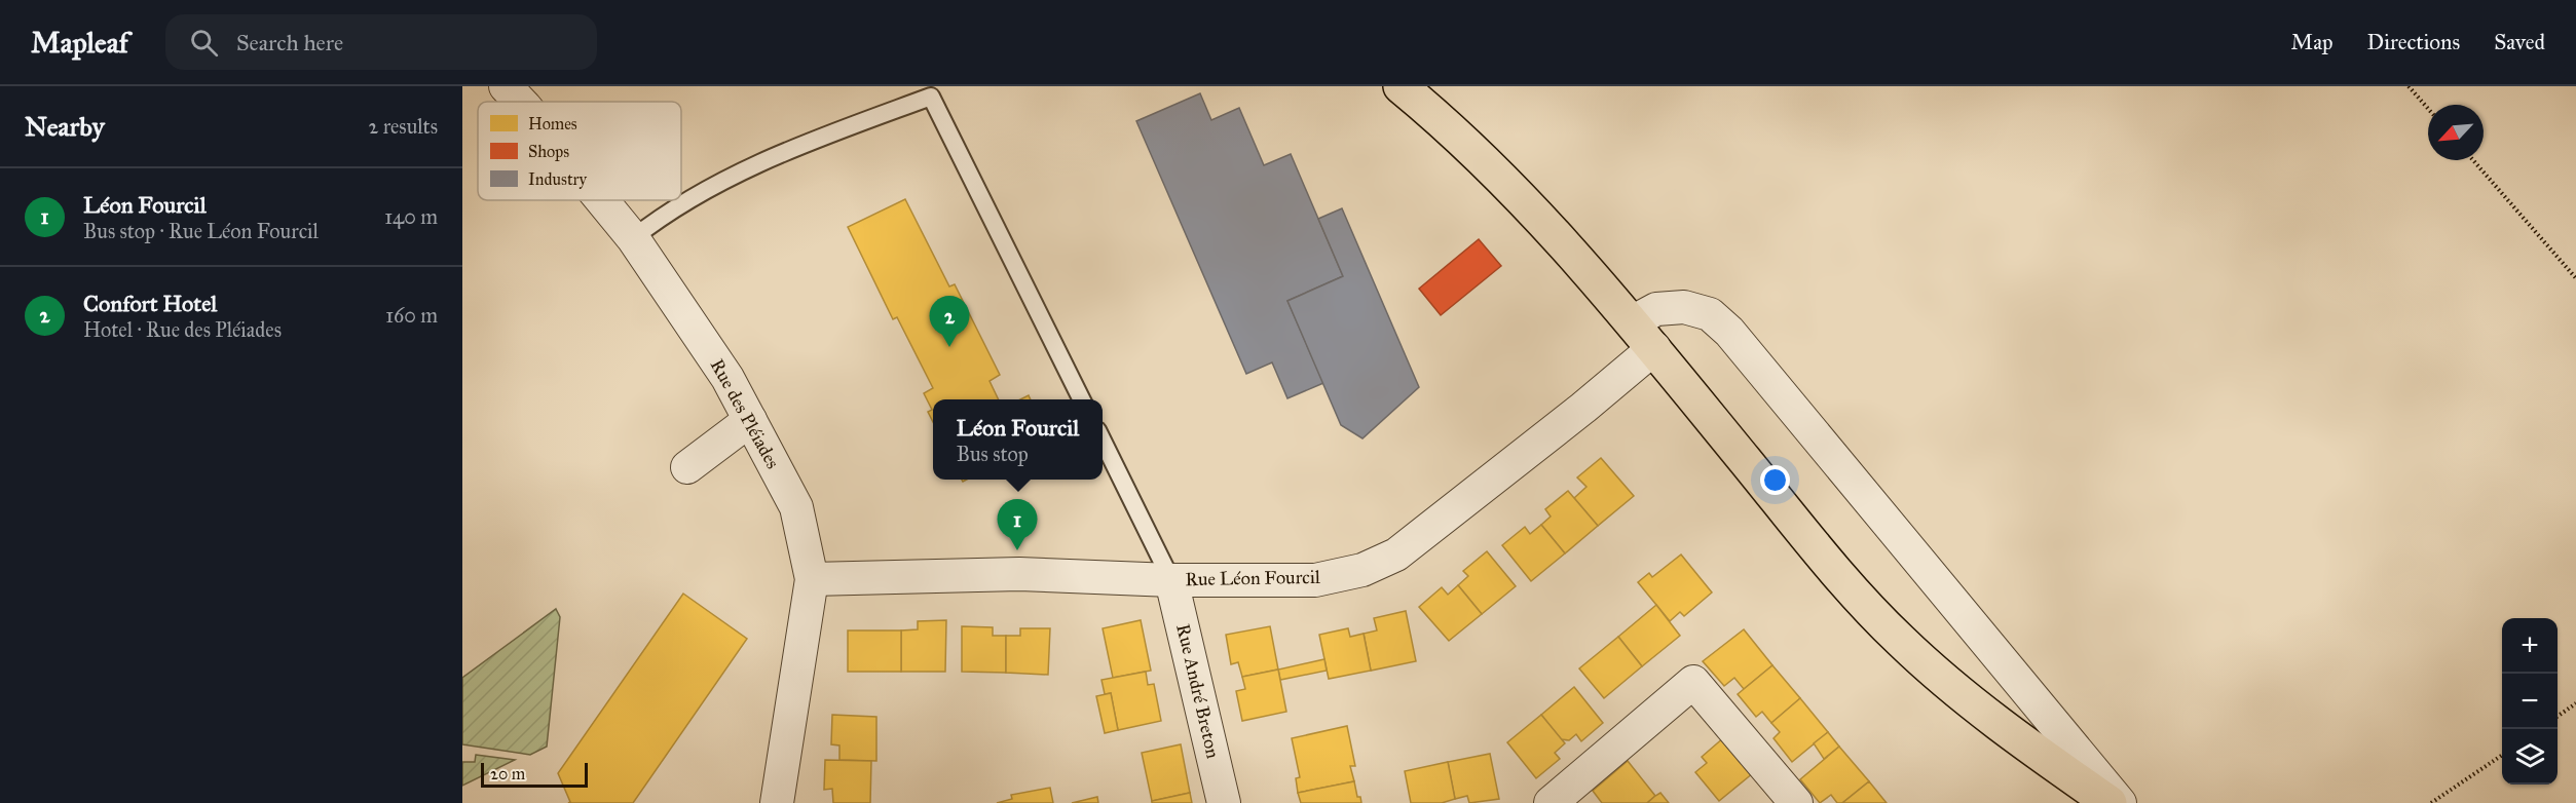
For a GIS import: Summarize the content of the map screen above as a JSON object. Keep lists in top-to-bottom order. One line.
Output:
{"streets":{"street":["Rue des Pléiades","Rue Léon Fourcil","Rue André Breton"]},"crossings":[["Rue des Pléiades","Rue Léon Fourcil"],["Rue Léon Fourcil","Rue André Breton"]],"legend":["Homes","Shops","Industry"],"scale_bar":"20 m","north":"bottom left","page":{"header":"Mapleaf","search":"Search here","nav":["Map","Directions","Saved"],"heading":["Nearby","2 results"],"list":[{"mark":"1","name":"Léon Fourcil","note":"Bus stop · Rue Léon Fourcil","value":"140 m"},{"mark":"2","name":"Confort Hotel","note":"Hotel · Rue des Pléiades","value":"160 m"}],"pins":["2","1"],"popup":["Léon Fourcil","Bus stop"],"map_buttons":["+","−"],"scale":"20 m"}}
